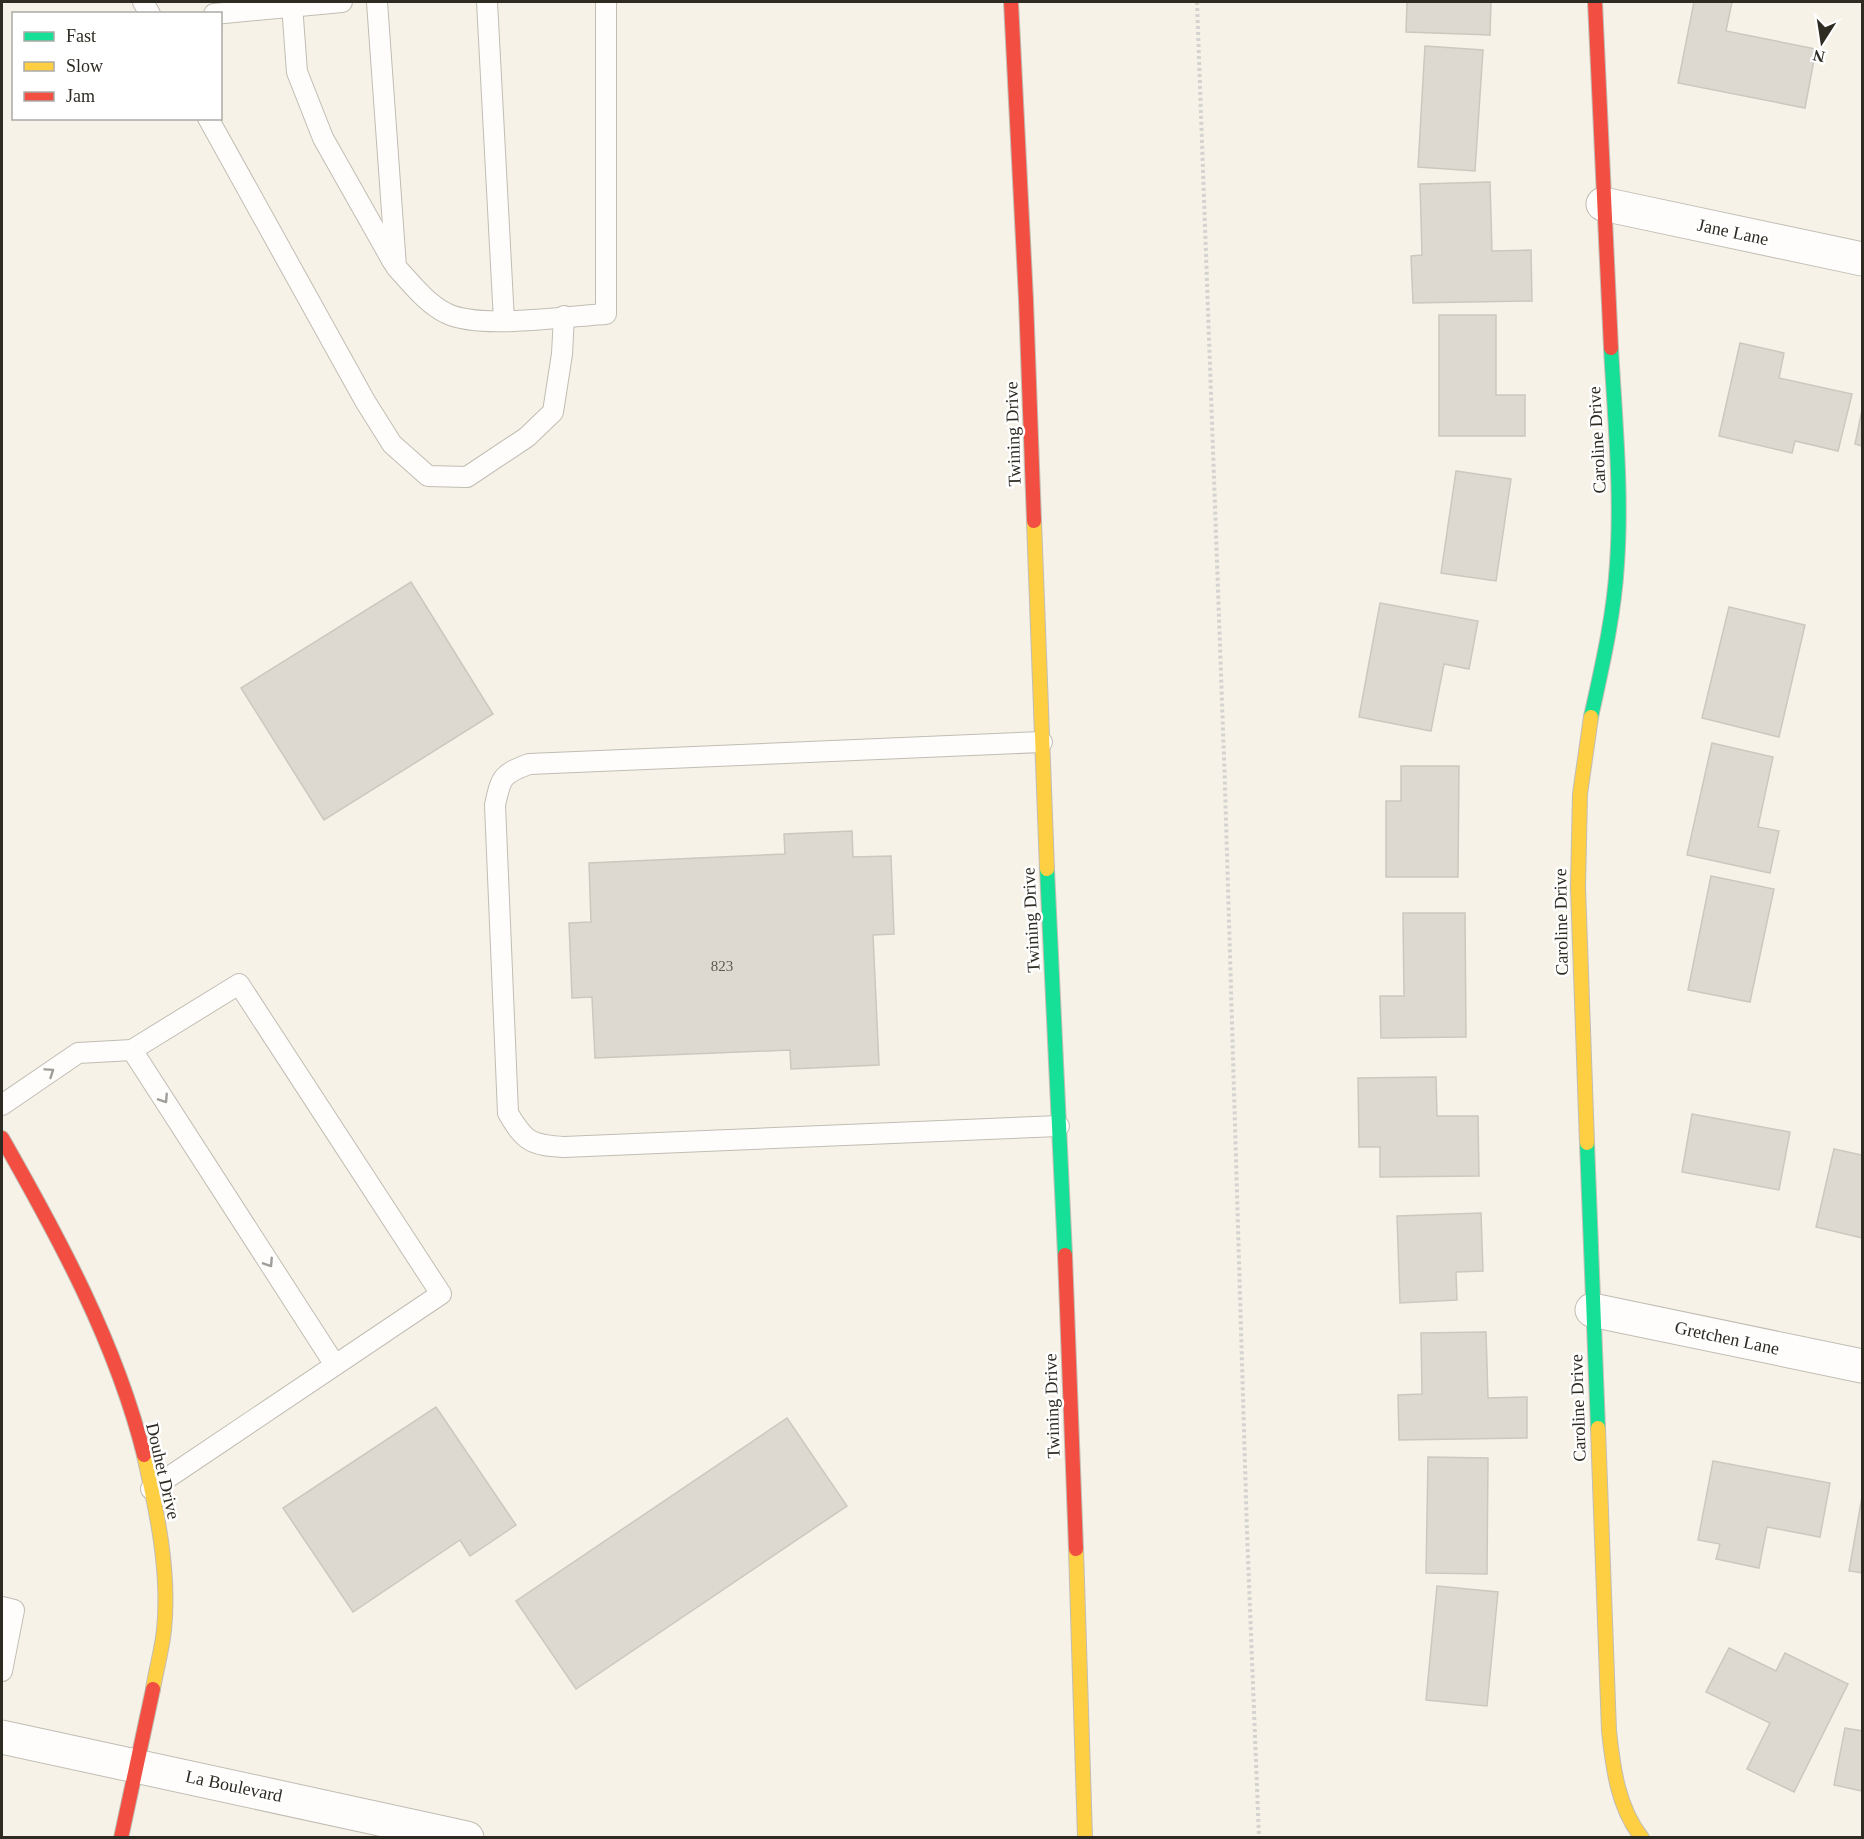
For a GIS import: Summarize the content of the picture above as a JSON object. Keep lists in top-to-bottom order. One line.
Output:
{"streets":{"street":["Jane Lane","Twining Drive","Caroline Drive","Gretchen Lane","Douhet Drive","La Boulevard"]},"crossings":[["Jane Lane","Caroline Drive"],["Caroline Drive","Gretchen Lane"],["Douhet Drive","La Boulevard"]],"house_numbers":["823"],"legend":["Fast","Slow","Jam"],"north":"bottom"}
